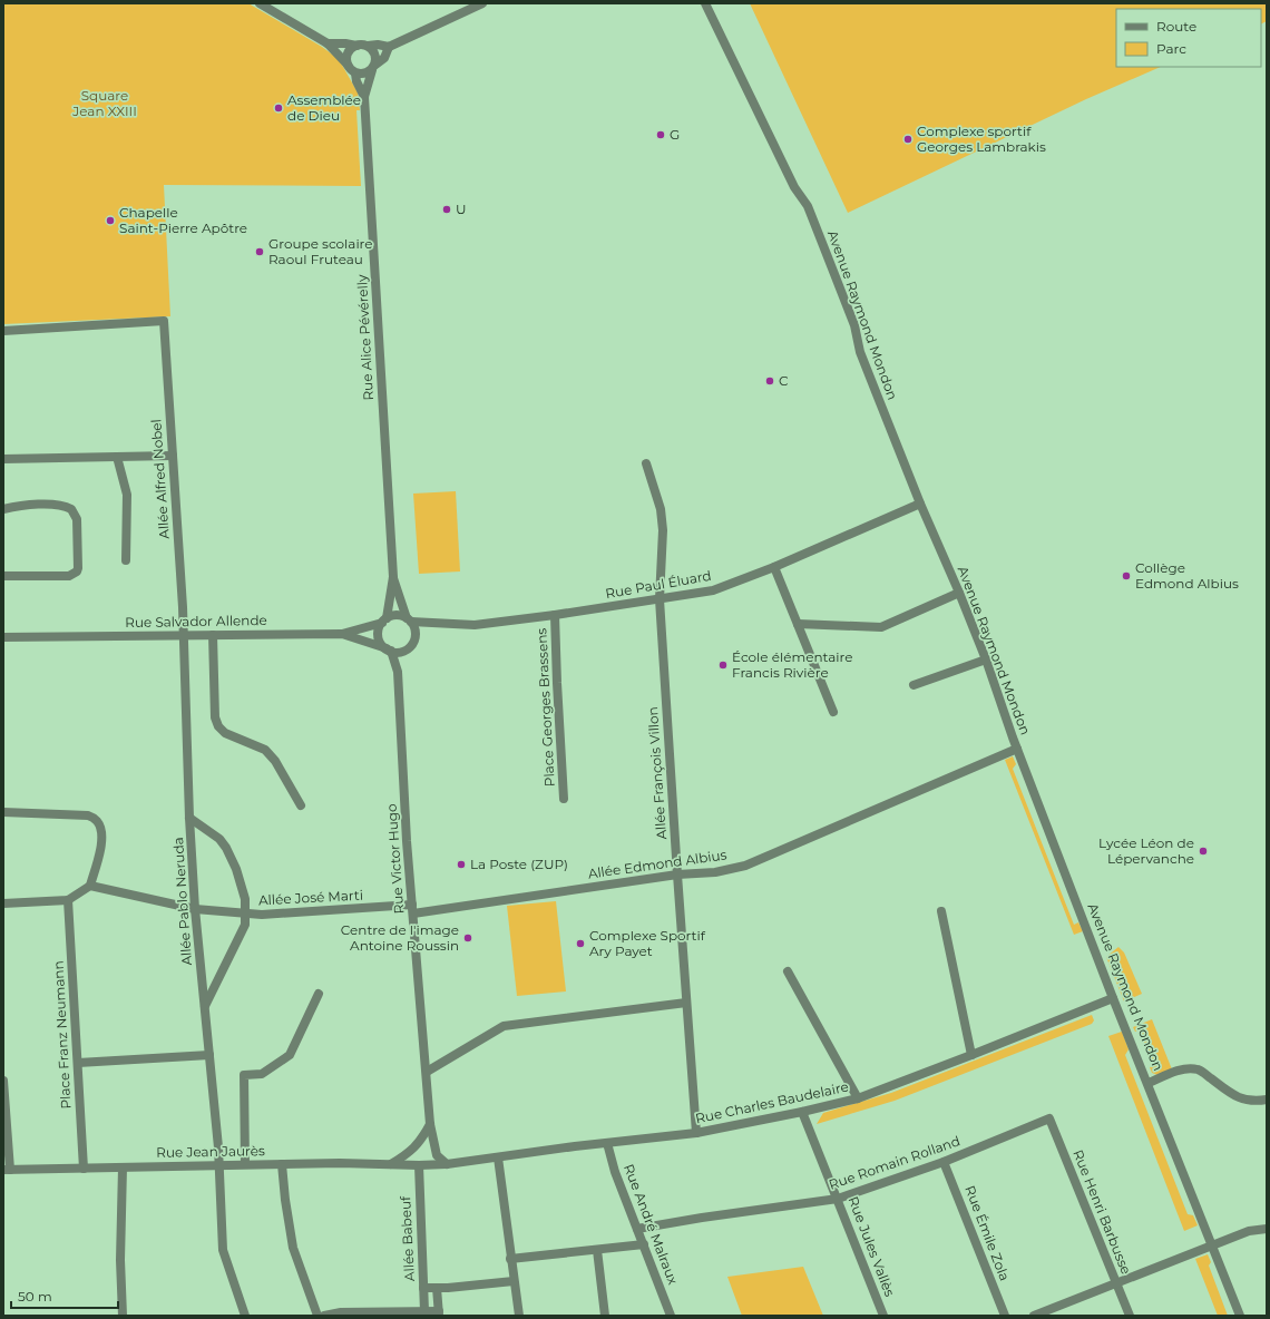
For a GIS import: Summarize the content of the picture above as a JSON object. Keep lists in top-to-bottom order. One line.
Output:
{"streets":{"street":["Avenue Raymond Mondon","Rue Alice Pévérelly","Allée Alfred Nobel","Rue Paul Éluard","Rue Salvador Allende","Place Georges Brassens","Allée François Villon","Rue Victor Hugo","Allée Edmond Albius","Allée José Marti","Allée Pablo Neruda","Place Franz Neumann","Rue Charles Baudelaire","Rue Jean Jaurès","Rue Romain Rolland","Rue Henri Barbusse","Rue André Malraux","Rue Émile Zola","Allée Babeuf","Rue Jules Vallès"]},"crossings":[["Avenue Raymond Mondon","Rue Paul Éluard"],["Avenue Raymond Mondon","Allée Edmond Albius"],["Avenue Raymond Mondon","Rue Charles Baudelaire"],["Rue Alice Pévérelly","Rue Paul Éluard"],["Rue Alice Pévérelly","Rue Salvador Allende"],["Rue Alice Pévérelly","Rue Victor Hugo"],["Allée Alfred Nobel","Rue Salvador Allende"],["Allée Alfred Nobel","Allée Pablo Neruda"],["Rue Paul Éluard","Rue Salvador Allende"],["Rue Paul Éluard","Place Georges Brassens"],["Rue Paul Éluard","Allée François Villon"],["Rue Paul Éluard","Rue Victor Hugo"],["Rue Salvador Allende","Rue Victor Hugo"],["Rue Salvador Allende","Allée Pablo Neruda"],["Allée François Villon","Allée Edmond Albius"],["Allée François Villon","Rue Charles Baudelaire"],["Rue Victor Hugo","Allée Edmond Albius"],["Rue Victor Hugo","Allée José Marti"],["Rue Victor Hugo","Rue Charles Baudelaire"],["Allée Edmond Albius","Allée José Marti"],["Allée José Marti","Allée Pablo Neruda"],["Allée Pablo Neruda","Rue Jean Jaurès"],["Place Franz Neumann","Rue Jean Jaurès"],["Rue Charles Baudelaire","Rue Jean Jaurès"],["Rue Charles Baudelaire","Rue André Malraux"],["Rue Charles Baudelaire","Allée Babeuf"],["Rue Charles Baudelaire","Rue Jules Vallès"],["Rue Jean Jaurès","Allée Babeuf"],["Rue Romain Rolland","Rue Henri Barbusse"],["Rue Romain Rolland","Rue André Malraux"],["Rue Romain Rolland","Rue Émile Zola"],["Rue Romain Rolland","Rue Jules Vallès"]],"parks":["Square Jean XXIII"],"places":["Assemblée de Dieu","G","Complexe sportif Georges Lambrakis","U","Chapelle Saint-Pierre Apôtre","Groupe scolaire Raoul Fruteau","C","Collège Edmond Albius","École élémentaire Francis Rivière","Lycée Léon de Lépervanche","La Poste (ZUP)","Centre de l'image Antoine Roussin","Complexe Sportif Ary Payet"],"legend":["Route","Parc"],"scale_bar":"50 m"}
